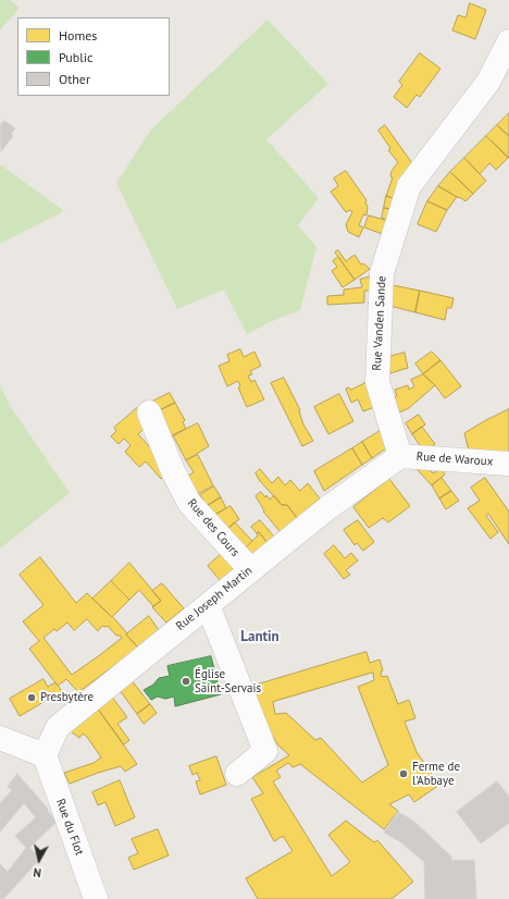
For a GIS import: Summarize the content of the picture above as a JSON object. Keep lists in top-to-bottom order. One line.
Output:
{"streets":{"street":["Rue Vanden Sande","Rue de Waroux","Rue des Cours","Rue Joseph Martin","Rue du Flot"]},"crossings":[["Rue Vanden Sande","Rue de Waroux"],["Rue Vanden Sande","Rue Joseph Martin"],["Rue de Waroux","Rue Joseph Martin"],["Rue des Cours","Rue Joseph Martin"],["Rue Joseph Martin","Rue du Flot"]],"districts":["Lantin"],"places":["Église Saint-Servais","Presbytère","Ferme de l'Abbaye"],"legend":["Homes","Public","Other"],"north":"bottom"}
